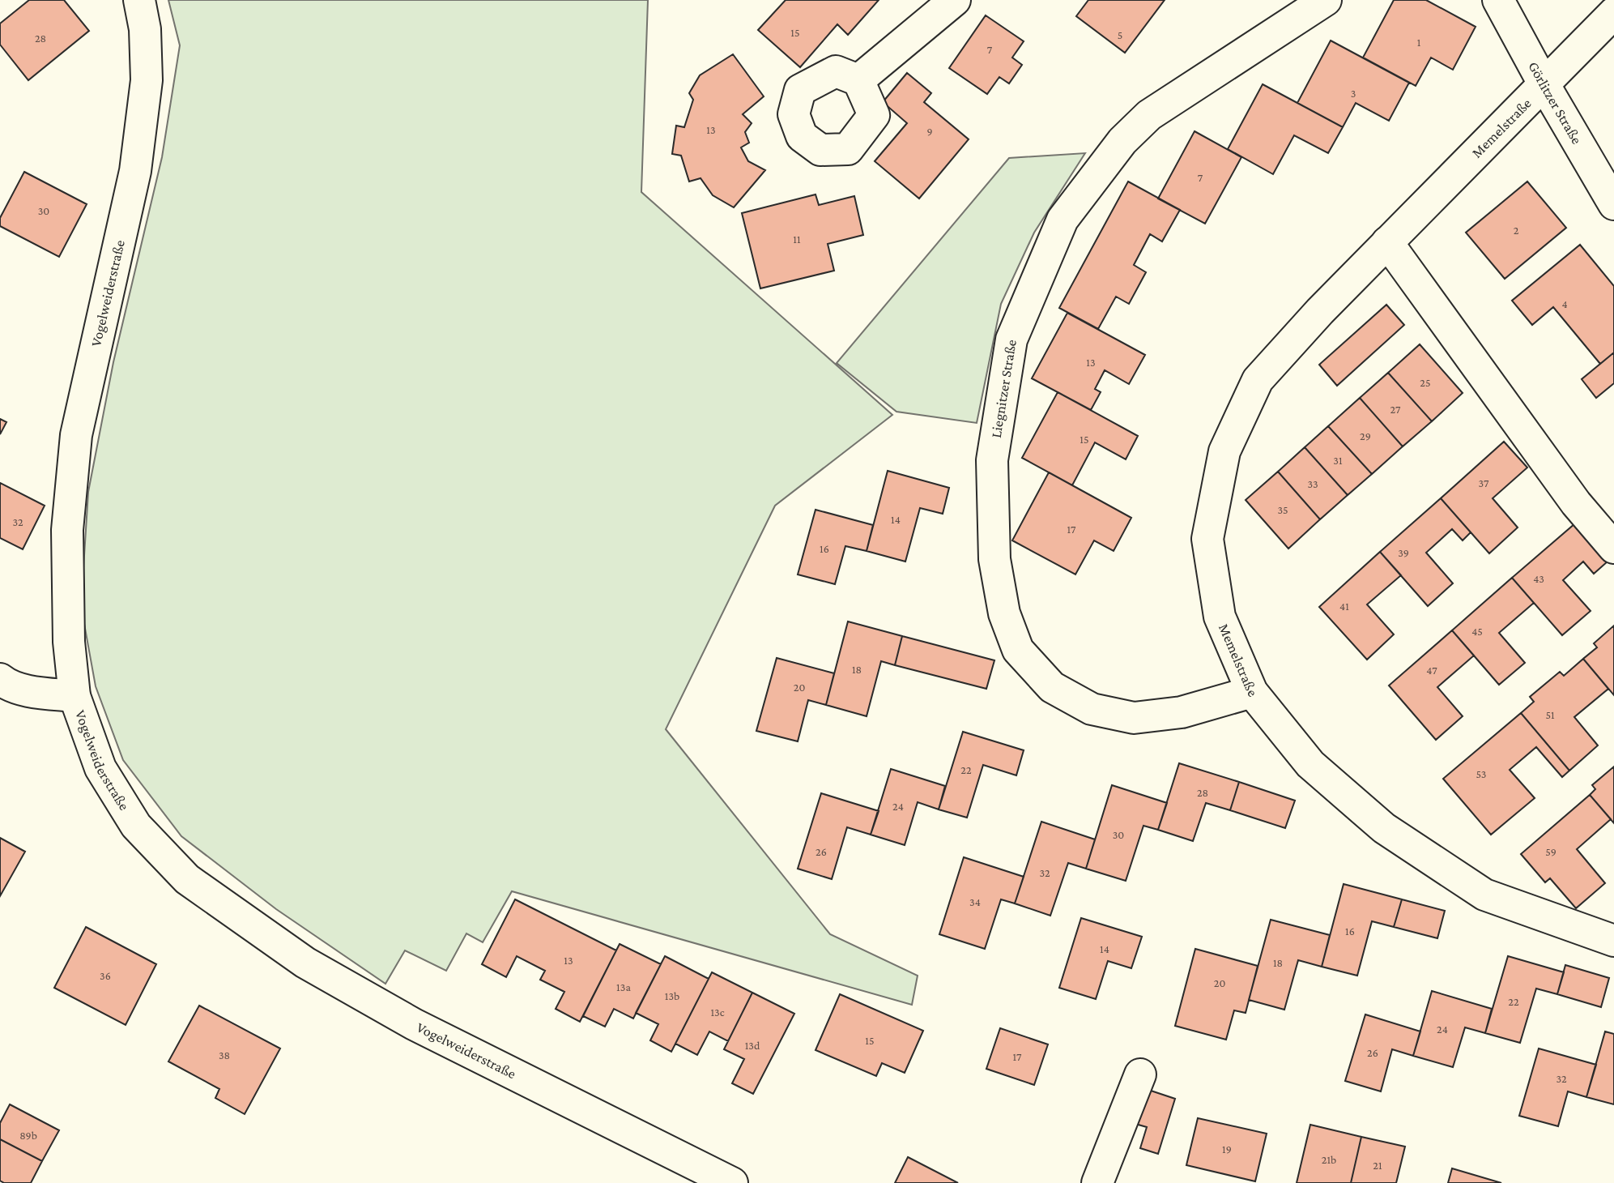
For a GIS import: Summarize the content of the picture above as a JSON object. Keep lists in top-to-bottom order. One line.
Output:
{"streets":{"street":["Görlitzer Straße","Memelstraße","Vogelweiderstraße","Liegnitzer Straße"]},"crossings":[["Görlitzer Straße","Memelstraße"],["Memelstraße","Liegnitzer Straße"]],"house_numbers":["15","5","28","1","7","3","13","9","7","30","2","11","4","13","25","27","29","15","31","37","33","35","14","32","17","16","39","43","41","45","18","47","20","51","22","53","28","24","30","26","59","32","34","16","14","13","18","36","20","13a","13b","22","13c","24","15","13d","26","38","17","32","89b","19","21b","21"]}
